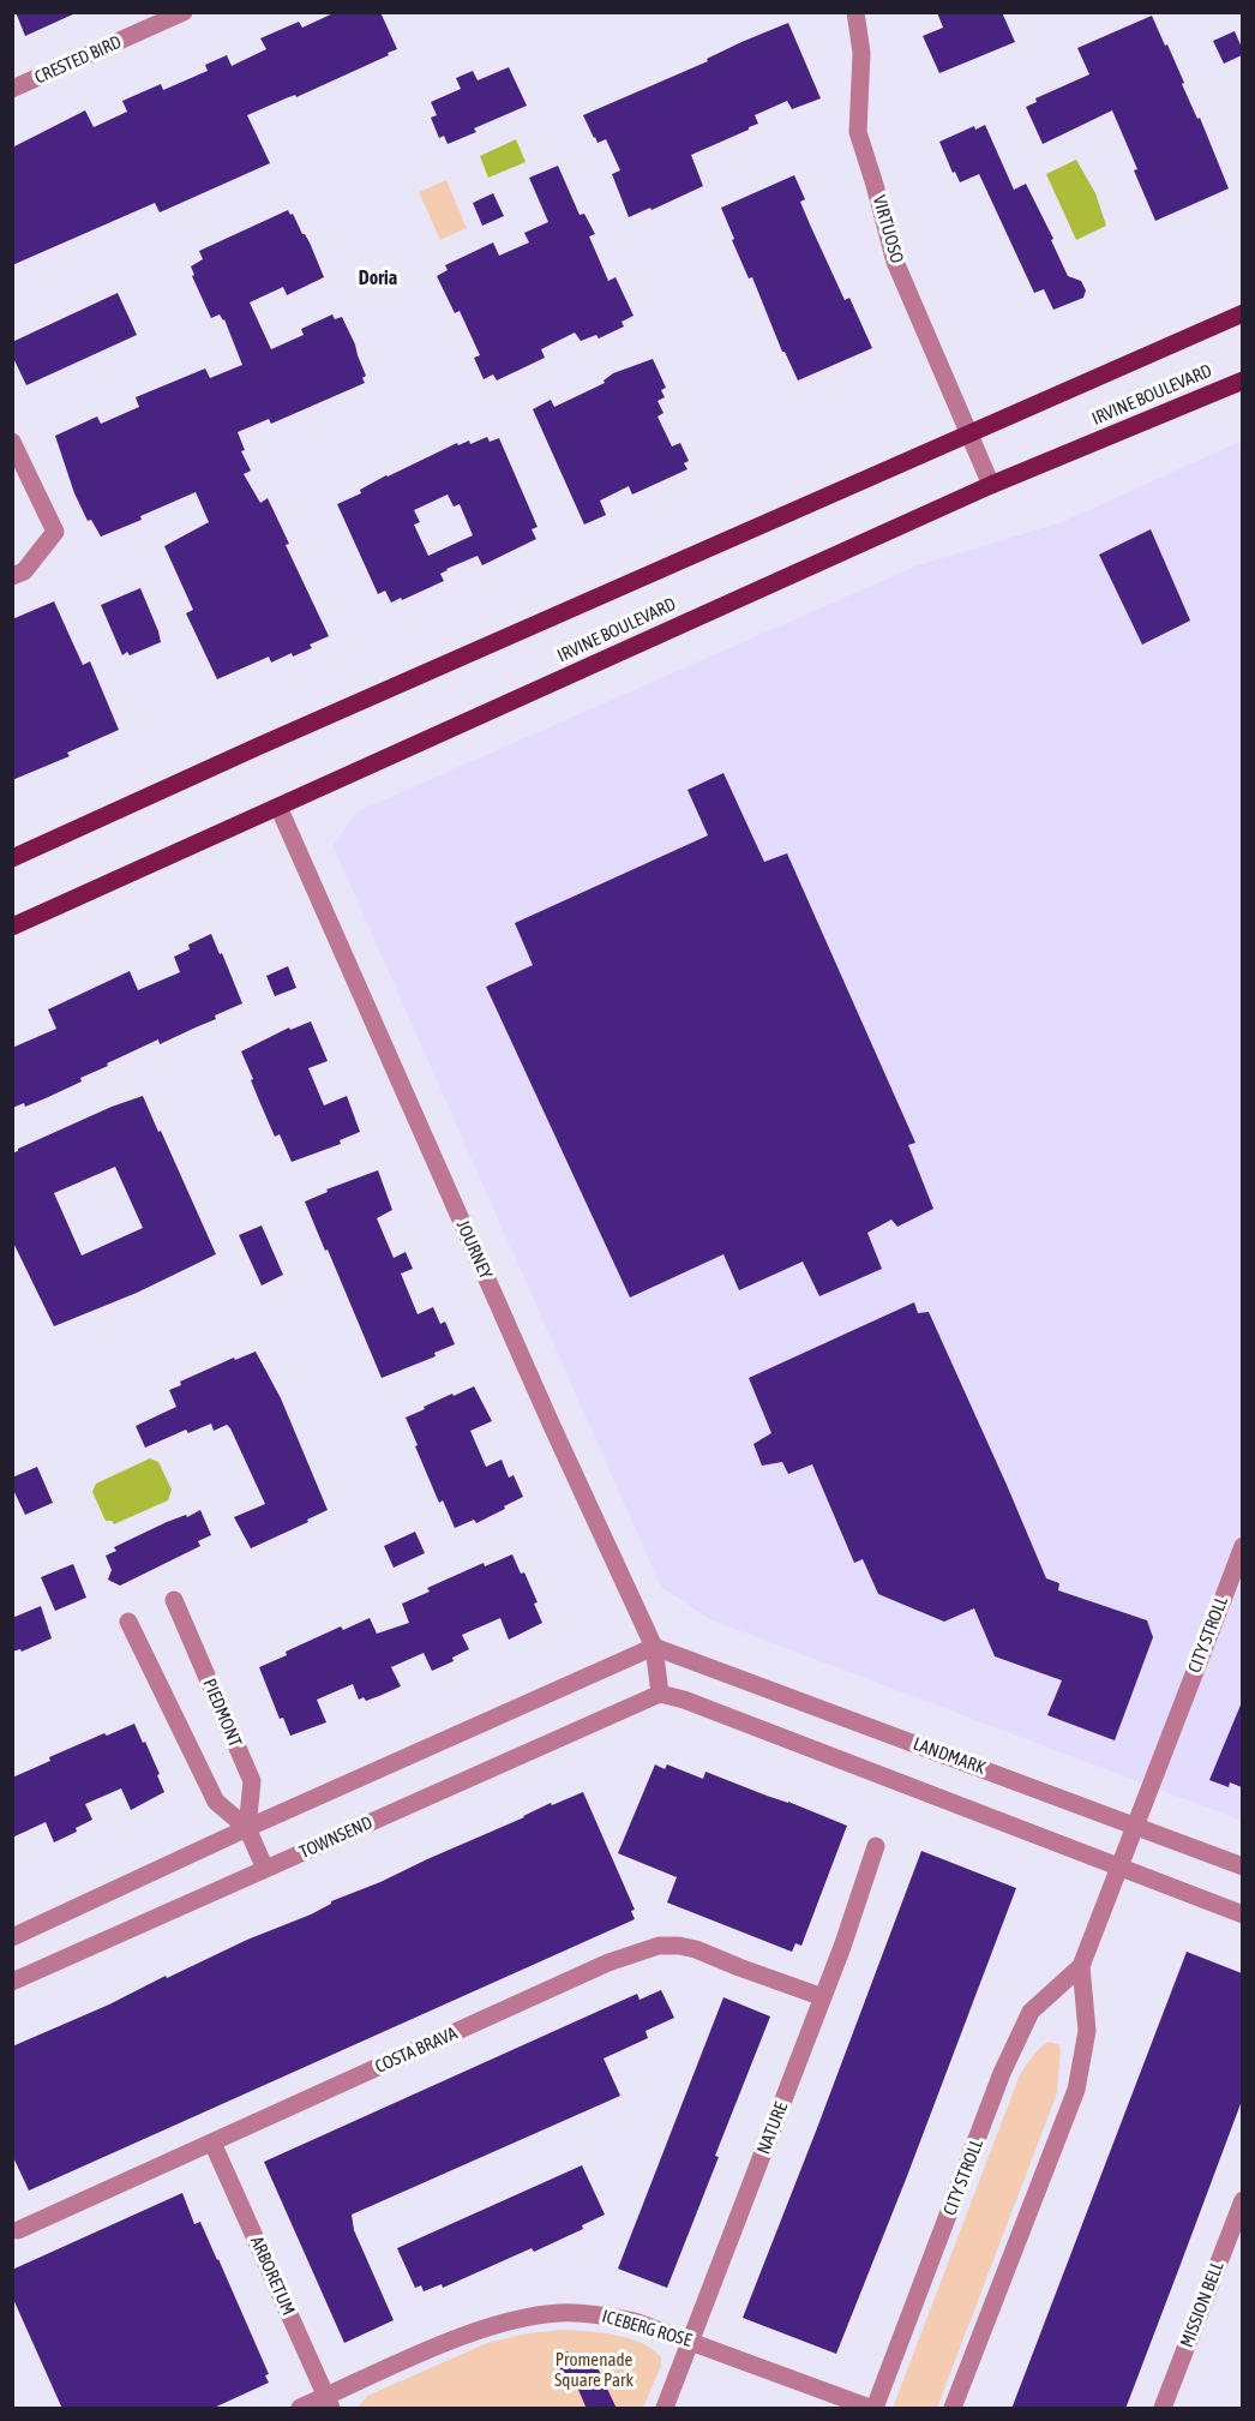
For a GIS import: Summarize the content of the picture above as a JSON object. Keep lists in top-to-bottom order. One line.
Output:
{"streets":{"main road":["IRVINE BOULEVARD"],"street":["CRESTED BIRD","VIRTUOSO","JOURNEY","CITY STROLL","PIEDMONT","LANDMARK","TOWNSEND","COSTA BRAVA","NATURE","ARBORETUM","MISSION BELL","ICEBERG ROSE"]},"crossings":[["VIRTUOSO","IRVINE BOULEVARD"],["IRVINE BOULEVARD","JOURNEY"],["JOURNEY","LANDMARK"],["JOURNEY","TOWNSEND"],["CITY STROLL","LANDMARK"],["PIEDMONT","TOWNSEND"],["COSTA BRAVA","NATURE"],["COSTA BRAVA","ARBORETUM"],["NATURE","ICEBERG ROSE"],["ARBORETUM","ICEBERG ROSE"]],"districts":["Doria"],"parks":["Promenade Square Park"]}
